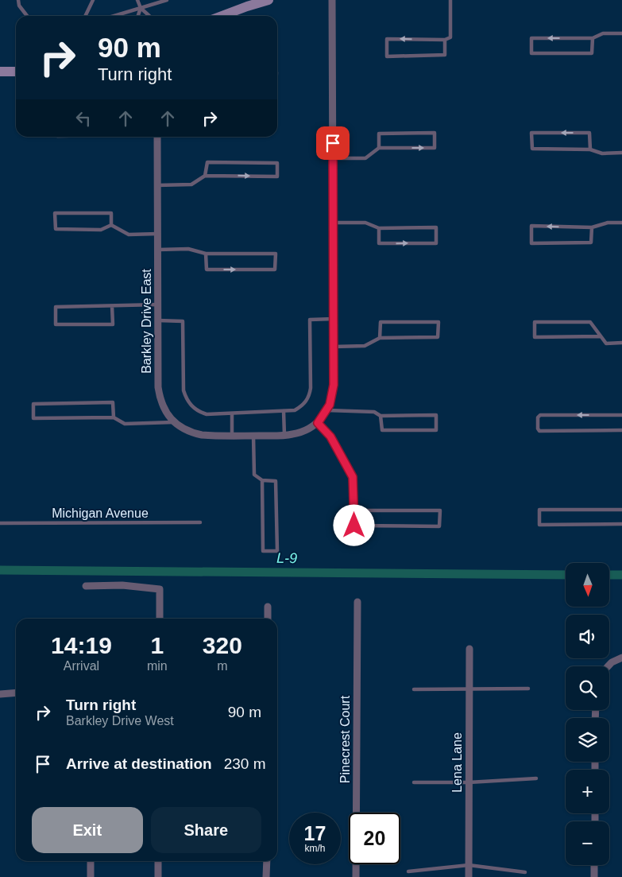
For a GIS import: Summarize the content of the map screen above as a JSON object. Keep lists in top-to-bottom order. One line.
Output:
{"streets":{"street":["Barkley Drive East","Pinecrest Court","Lena Lane"],"lane":["Michigan Avenue"]},"water":["L-9"],"north":"bottom","page":{"turn":["90 m","Turn right"],"map_buttons":["+","−"],"eta":["14:19","Arrival","1","min","320","m"],"list":[{"name":"Turn right","note":"Barkley Drive West","value":"90 m"},{"name":"Arrive at destination","value":"230 m"}],"buttons":["Exit","Share"],"speed":"17 km/h","limit":"20"}}
